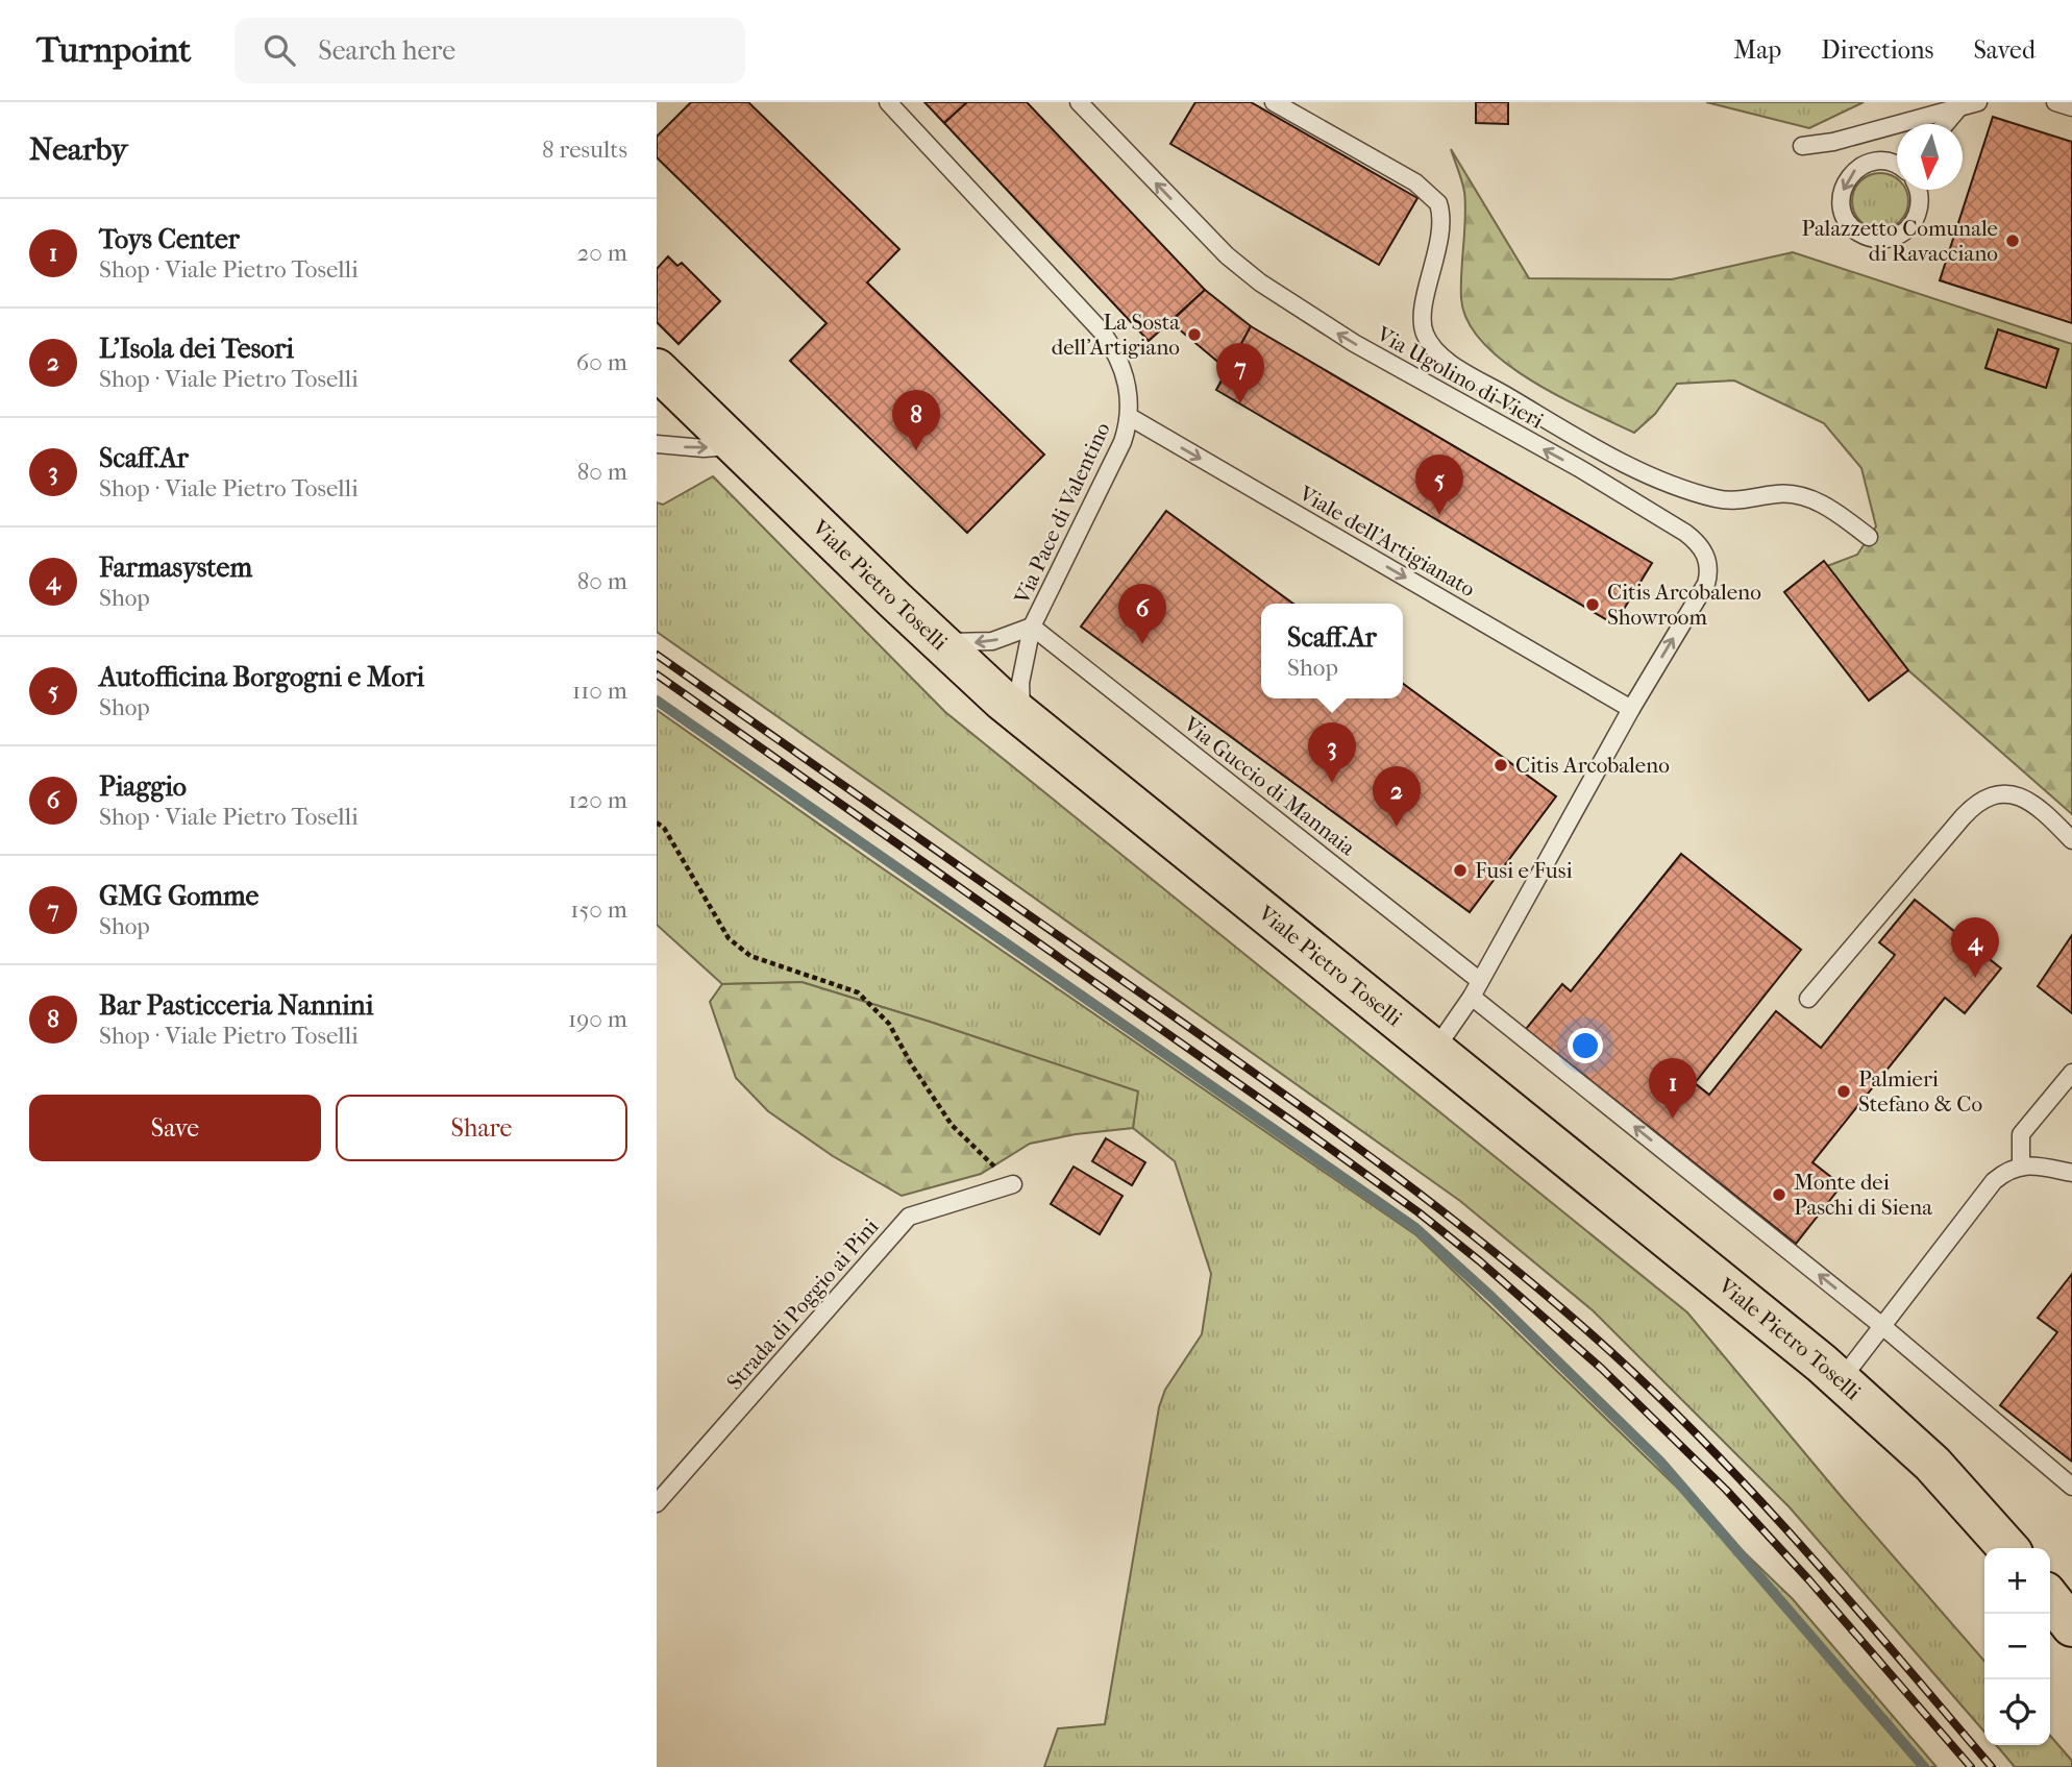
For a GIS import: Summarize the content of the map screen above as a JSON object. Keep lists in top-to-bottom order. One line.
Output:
{"streets":{"main road":["Viale Pietro Toselli"],"lane":["Via Ugolino di Vieri","Via Pace di Valentino","Viale dell'Artigianato","Via Guccio di Mannaia","Strada di Poggio ai Pini"]},"crossings":[["Via Ugolino di Vieri","Viale dell'Artigianato"],["Via Pace di Valentino","Viale dell'Artigianato"],["Via Pace di Valentino","Viale Pietro Toselli"],["Via Pace di Valentino","Via Guccio di Mannaia"]],"one_way":["Via Ugolino di Vieri","Viale dell'Artigianato","Via Guccio di Mannaia"],"places":["Palazzetto Comunale di Ravacciano","La Sosta dell'Artigiano","Citis Arcobaleno Showroom","Citis Arcobaleno","Fusi e Fusi","Palmieri Stefano & Co","Monte dei Paschi di Siena"],"north":"bottom","page":{"header":"Turnpoint","search":"Search here","nav":["Map","Directions","Saved"],"heading":["Nearby","8 results"],"list":[{"mark":"1","name":"Toys Center","note":"Shop · Viale Pietro Toselli","value":"20 m"},{"mark":"2","name":"L'Isola dei Tesori","note":"Shop · Viale Pietro Toselli","value":"60 m"},{"mark":"3","name":"Scaff.Ar","note":"Shop · Viale Pietro Toselli","value":"80 m"},{"mark":"4","name":"Farmasystem","note":"Shop","value":"80 m"},{"mark":"5","name":"Autofficina Borgogni e Mori","note":"Shop","value":"110 m"},{"mark":"6","name":"Piaggio","note":"Shop · Viale Pietro Toselli","value":"120 m"},{"mark":"7","name":"GMG Gomme","note":"Shop","value":"150 m"},{"mark":"8","name":"Bar Pasticceria Nannini","note":"Shop · Viale Pietro Toselli","value":"190 m"}],"pins":["7","8","5","6","3","2","4","1"],"popup":["Scaff.Ar","Shop"],"buttons":["Save","Share"],"map_buttons":["+","−"]}}
